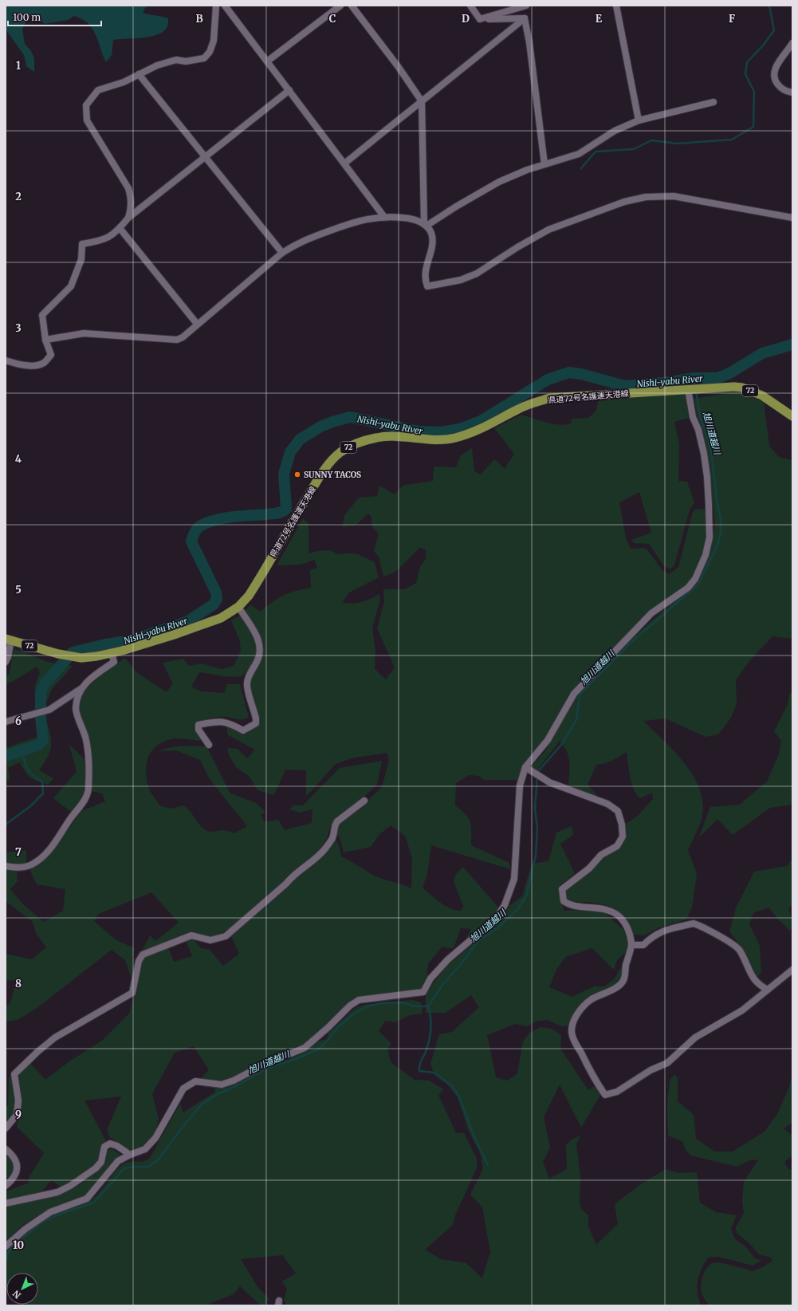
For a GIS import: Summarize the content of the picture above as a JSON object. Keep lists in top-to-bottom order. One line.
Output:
{"streets":{"main road":["72","県道72号名護運天港線"]},"water":["Nishi-yabu River","旭川道越川"],"places":["SUNNY TACOS"],"scale_bar":"100 m","north":"bottom left","grid":{"columns":["B","C","D","E","F"],"rows":["1","2","3","4","5","6","7","8","9","10"]}}
